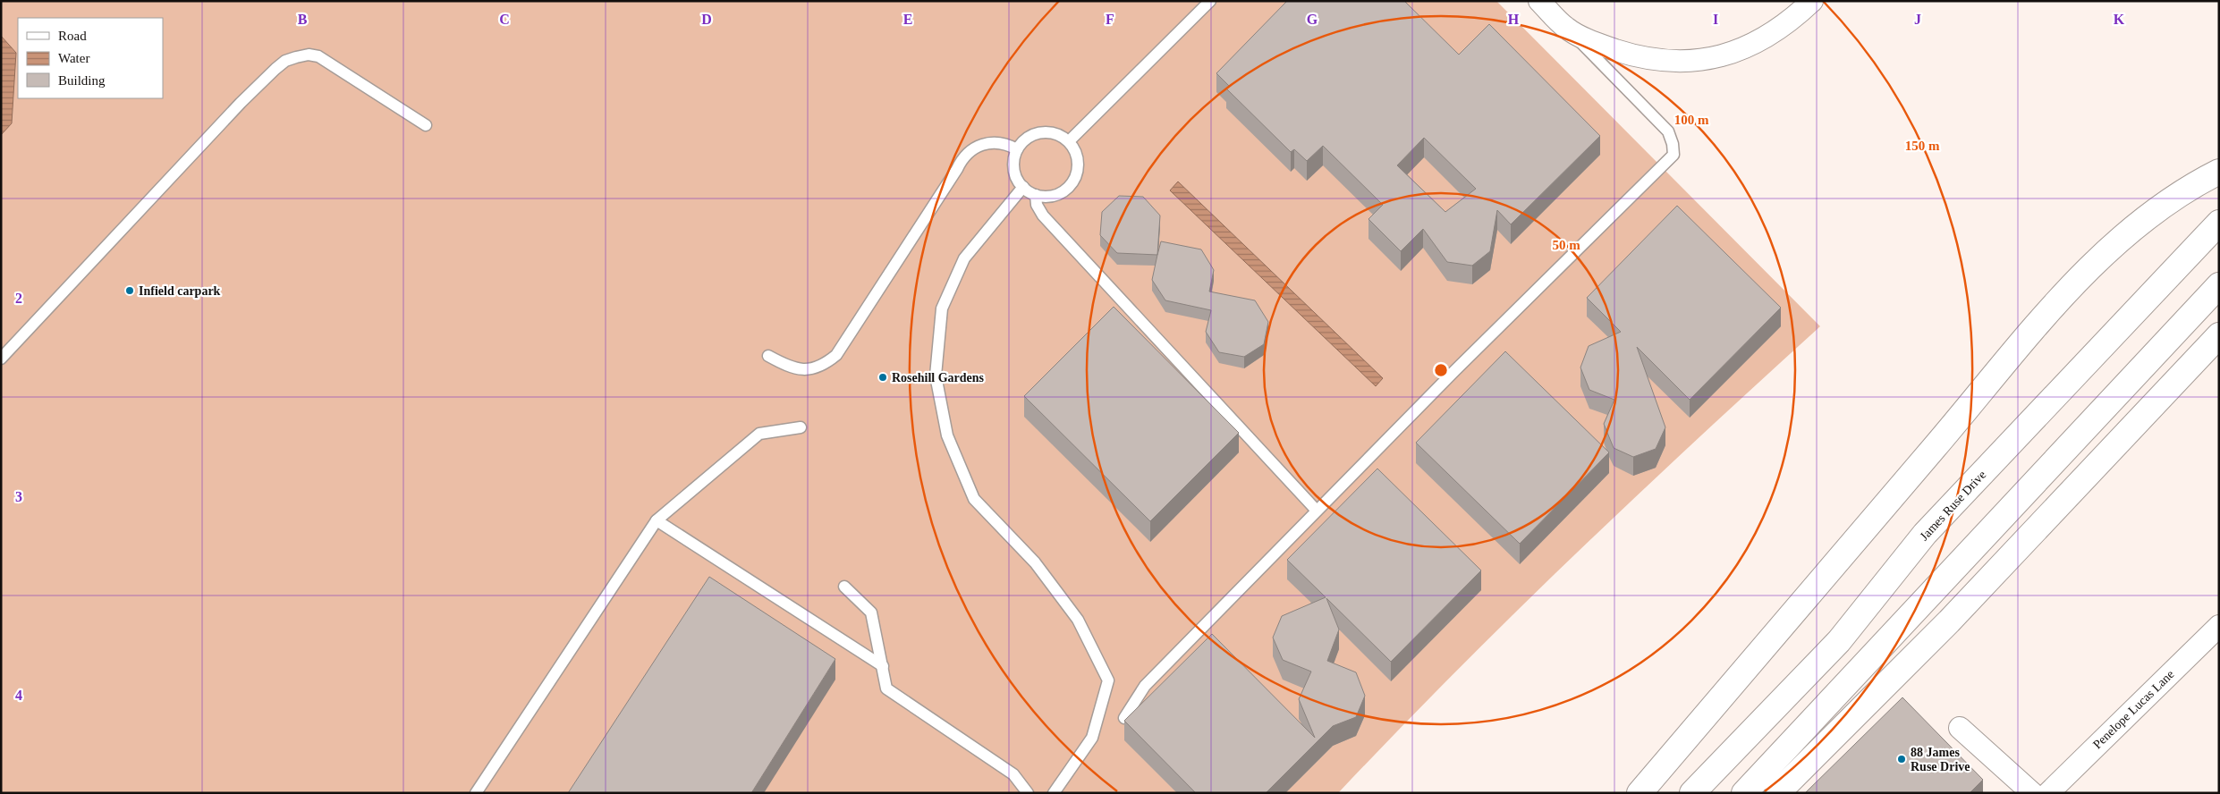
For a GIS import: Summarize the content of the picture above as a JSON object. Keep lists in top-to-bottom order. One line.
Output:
{"streets":{"main road":["James Ruse Drive"],"street":["Penelope Lucas Lane"]},"places":["Infield carpark","Rosehill Gardens","88 James Ruse Drive"],"legend":["Road","Water","Building"],"grid":{"columns":["B","C","D","E","F","G","H","I","J","K"],"rows":["2","3","4"]},"rings":["100 m","150 m","50 m"]}
